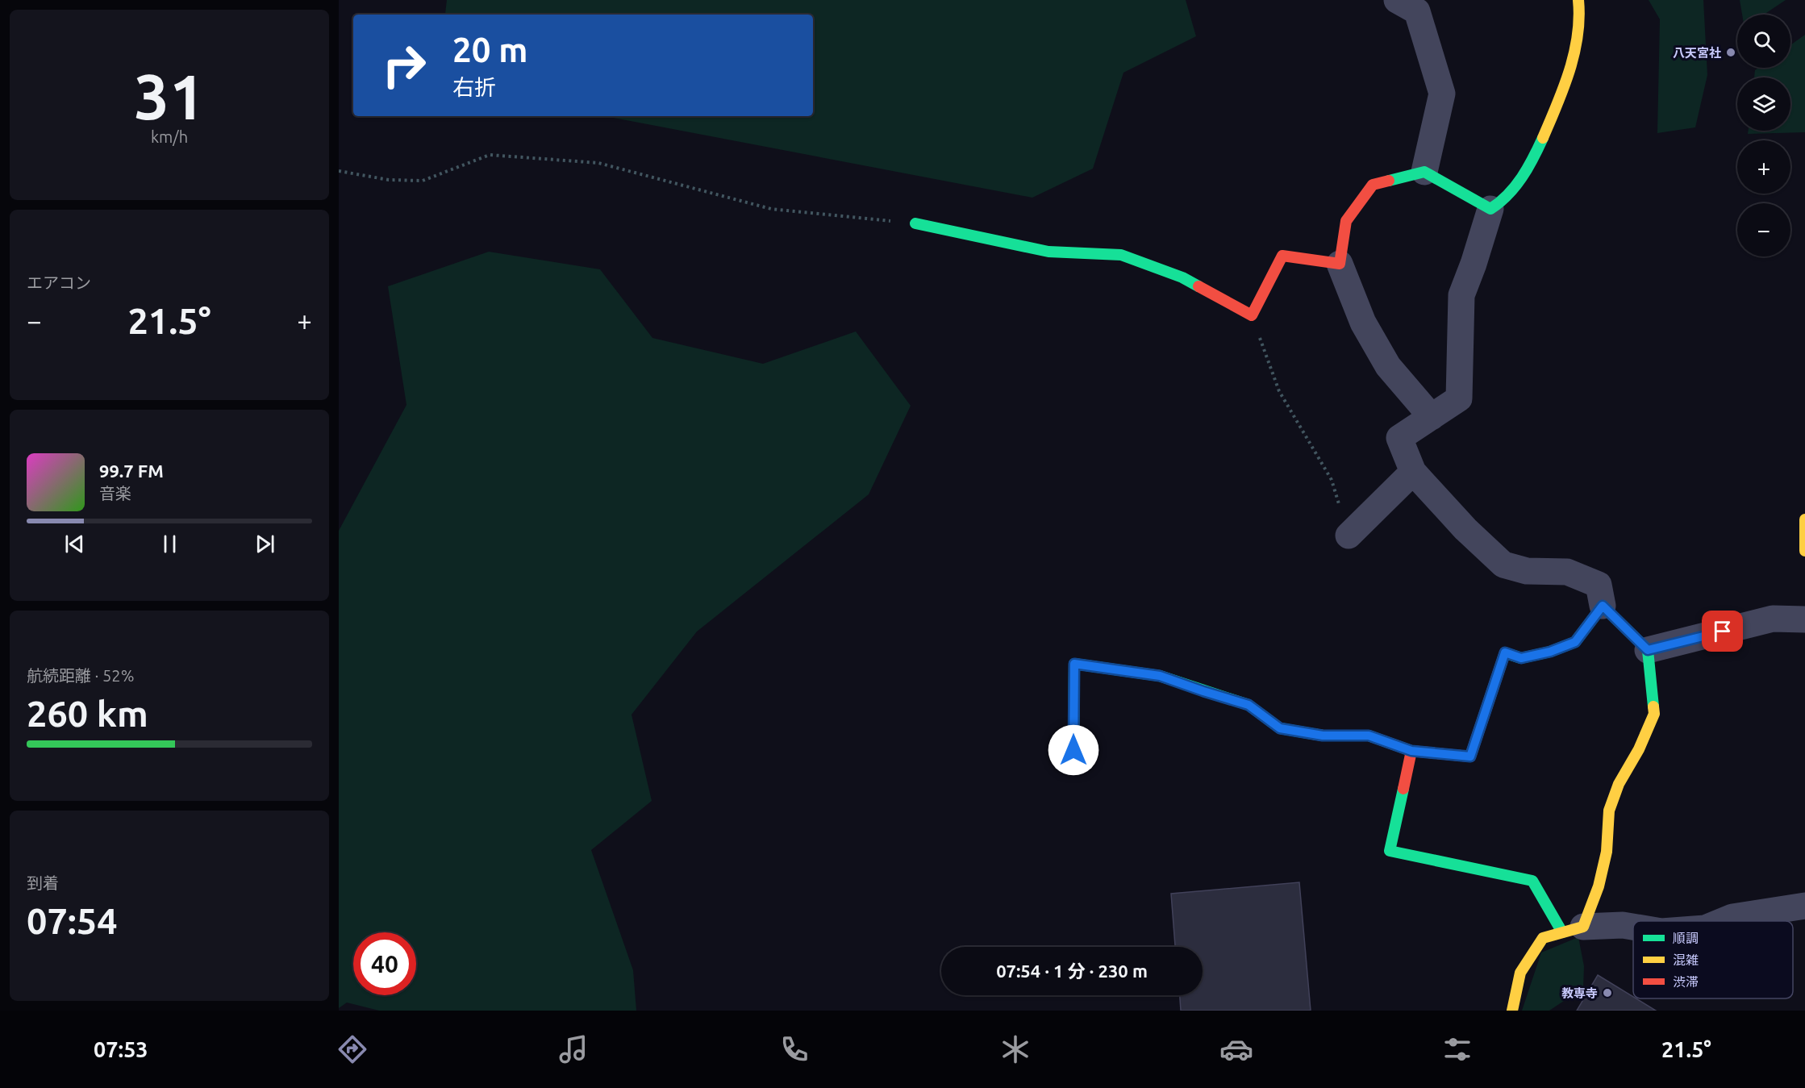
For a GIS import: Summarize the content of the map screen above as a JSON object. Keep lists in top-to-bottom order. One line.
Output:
{"places":["八天宮社","教専寺"],"legend":["順調","混雑","渋滞"],"page":{"tile":[["31","km/h"],"エアコン",["航続距離 · 52%","260 km"],["到着","07:54"]],"map_buttons":["+","−"],"turn":["20 m","右折"],"heat":["−","21.5°","+"],"song":["99.7 FM","音楽"],"limit":"40","trip":"07:54 · 1 分 · 230 m","tabs":["07:53","21.5°"]}}
